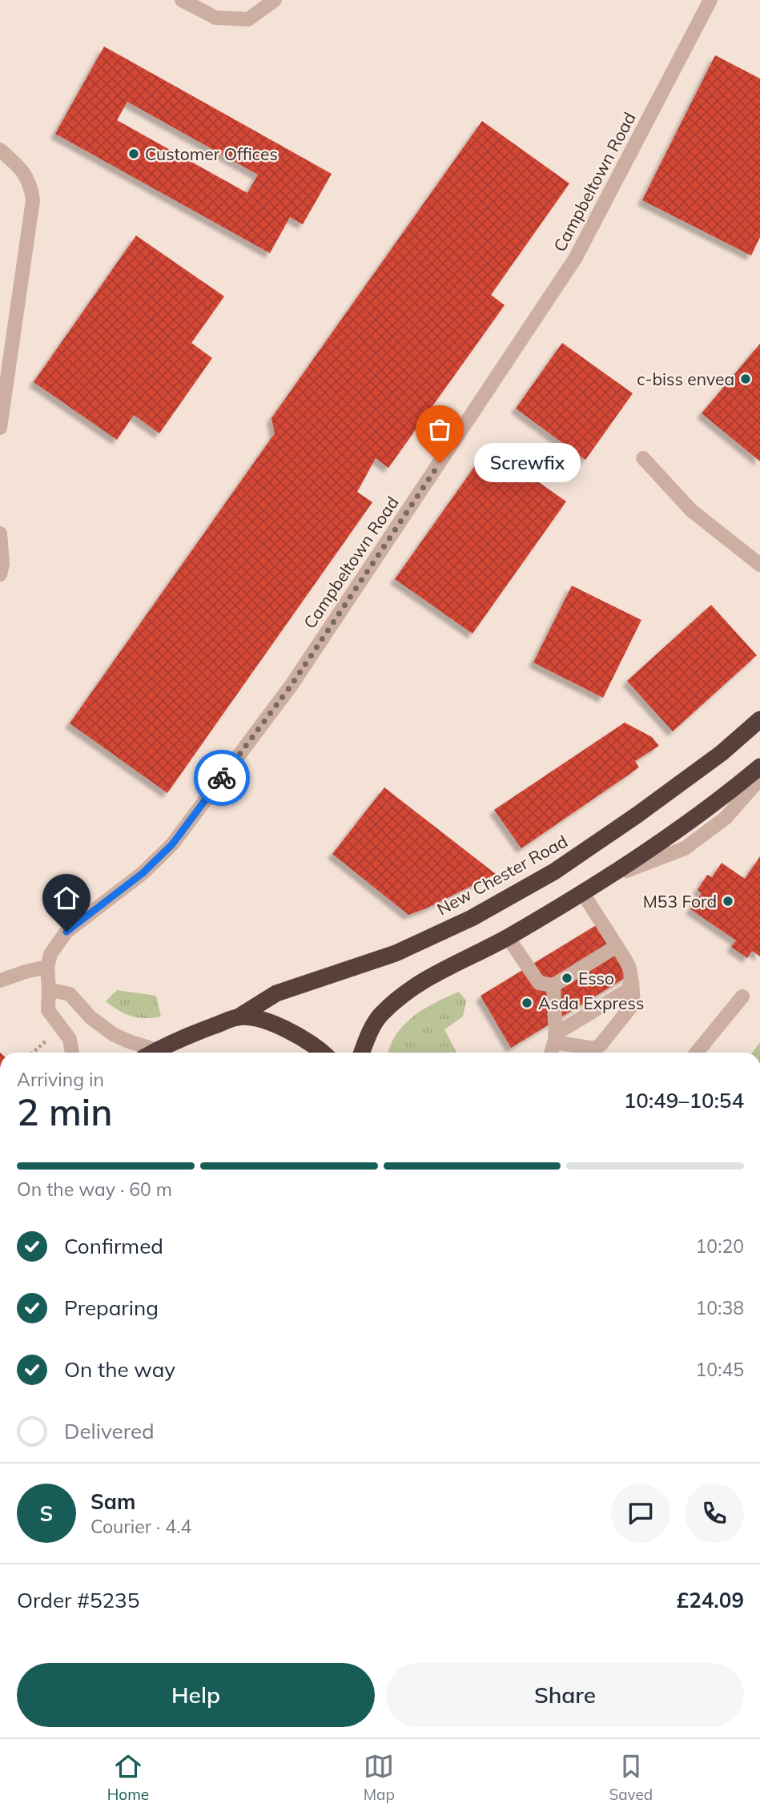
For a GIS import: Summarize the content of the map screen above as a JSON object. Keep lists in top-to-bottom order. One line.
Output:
{"streets":{"highway":["New Chester Road"],"street":["Campbeltown Road"]},"places":["Customer Offices","c-biss envea","Screwfix","M53 Ford","Esso","Asda Express"],"page":{"bubble":"Screwfix","heading":["2 min","Arriving in","10:49–10:54"],"panel":["Sam","Courier · 4.4","Order #5235","£24.09"],"bar":"On the way · 60 m","list":[["Confirmed","10:20"],["Preparing","10:38"],["On the way","10:45"],"Delivered"],"round":"S","buttons":["Help","Share"],"tabs":["Home","Map","Saved"]}}
